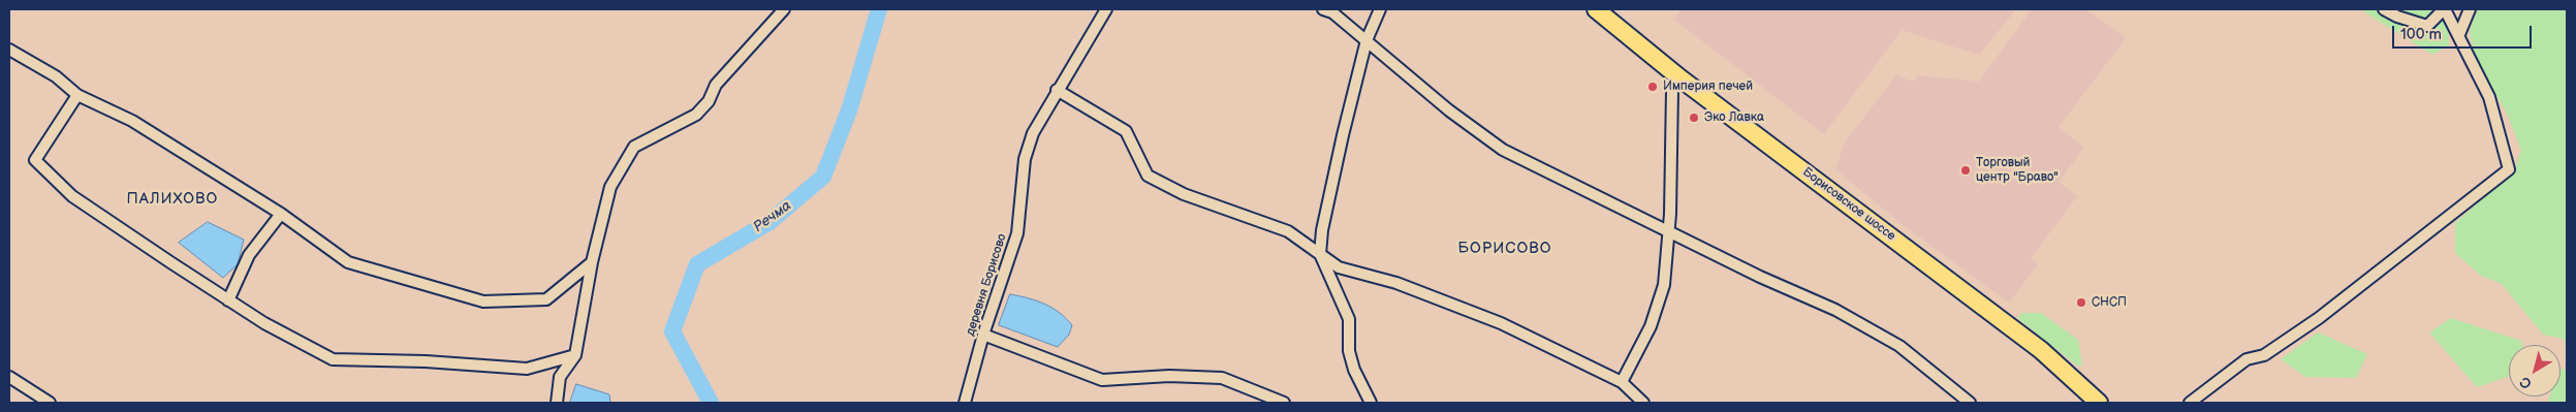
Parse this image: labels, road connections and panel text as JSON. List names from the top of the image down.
{
  "streets": {
    "main road": ["Борисовское шоссе"],
    "street": ["деревня Борисово"]
  },
  "districts": ["ПАЛИХОВО", "БОРИСОВО"],
  "water": ["Речма"],
  "places": [
    "Империя печей",
    "Эко Лавка",
    "Торговый центр \"Браво\"",
    "СНСП"
  ],
  "scale_bar": "100 m",
  "north": "bottom left"
}
